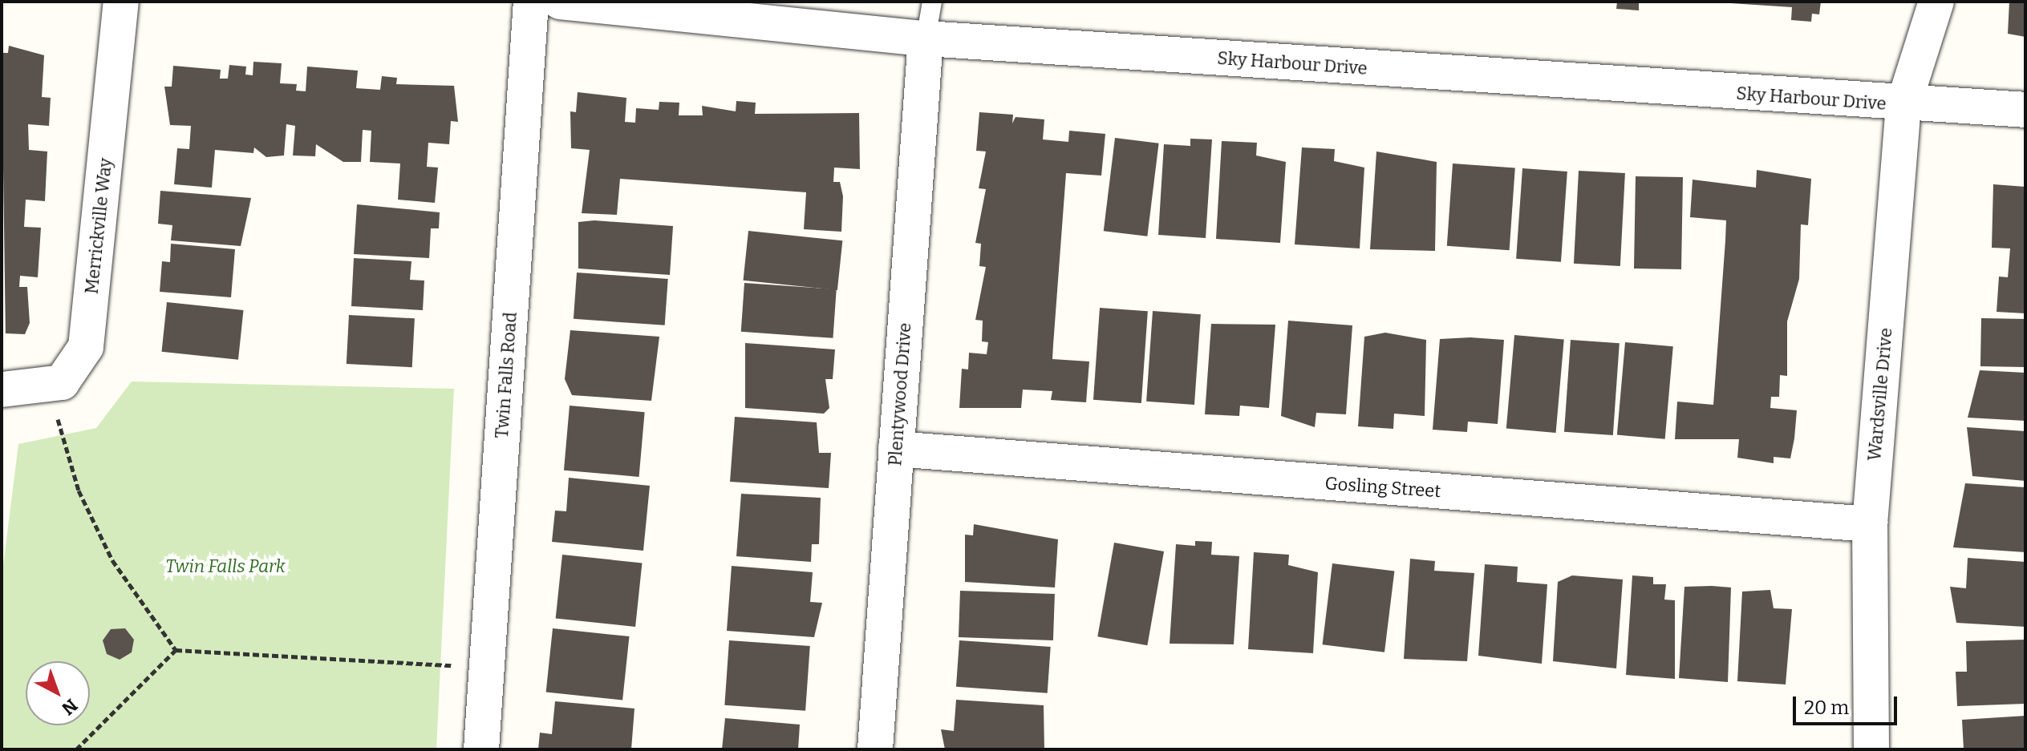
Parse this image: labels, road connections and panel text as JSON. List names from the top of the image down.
{
  "streets": {
    "street": [
      "Sky Harbour Drive",
      "Merrickville Way",
      "Twin Falls Road",
      "Plentywood Drive",
      "Wardsville Drive",
      "Gosling Street"
    ]
  },
  "crossings": [
    ["Sky Harbour Drive", "Plentywood Drive"],
    ["Sky Harbour Drive", "Wardsville Drive"],
    ["Plentywood Drive", "Gosling Street"],
    ["Wardsville Drive", "Gosling Street"]
  ],
  "parks": ["Twin Falls Park"],
  "scale_bar": "20 m",
  "north": "bottom right"
}
